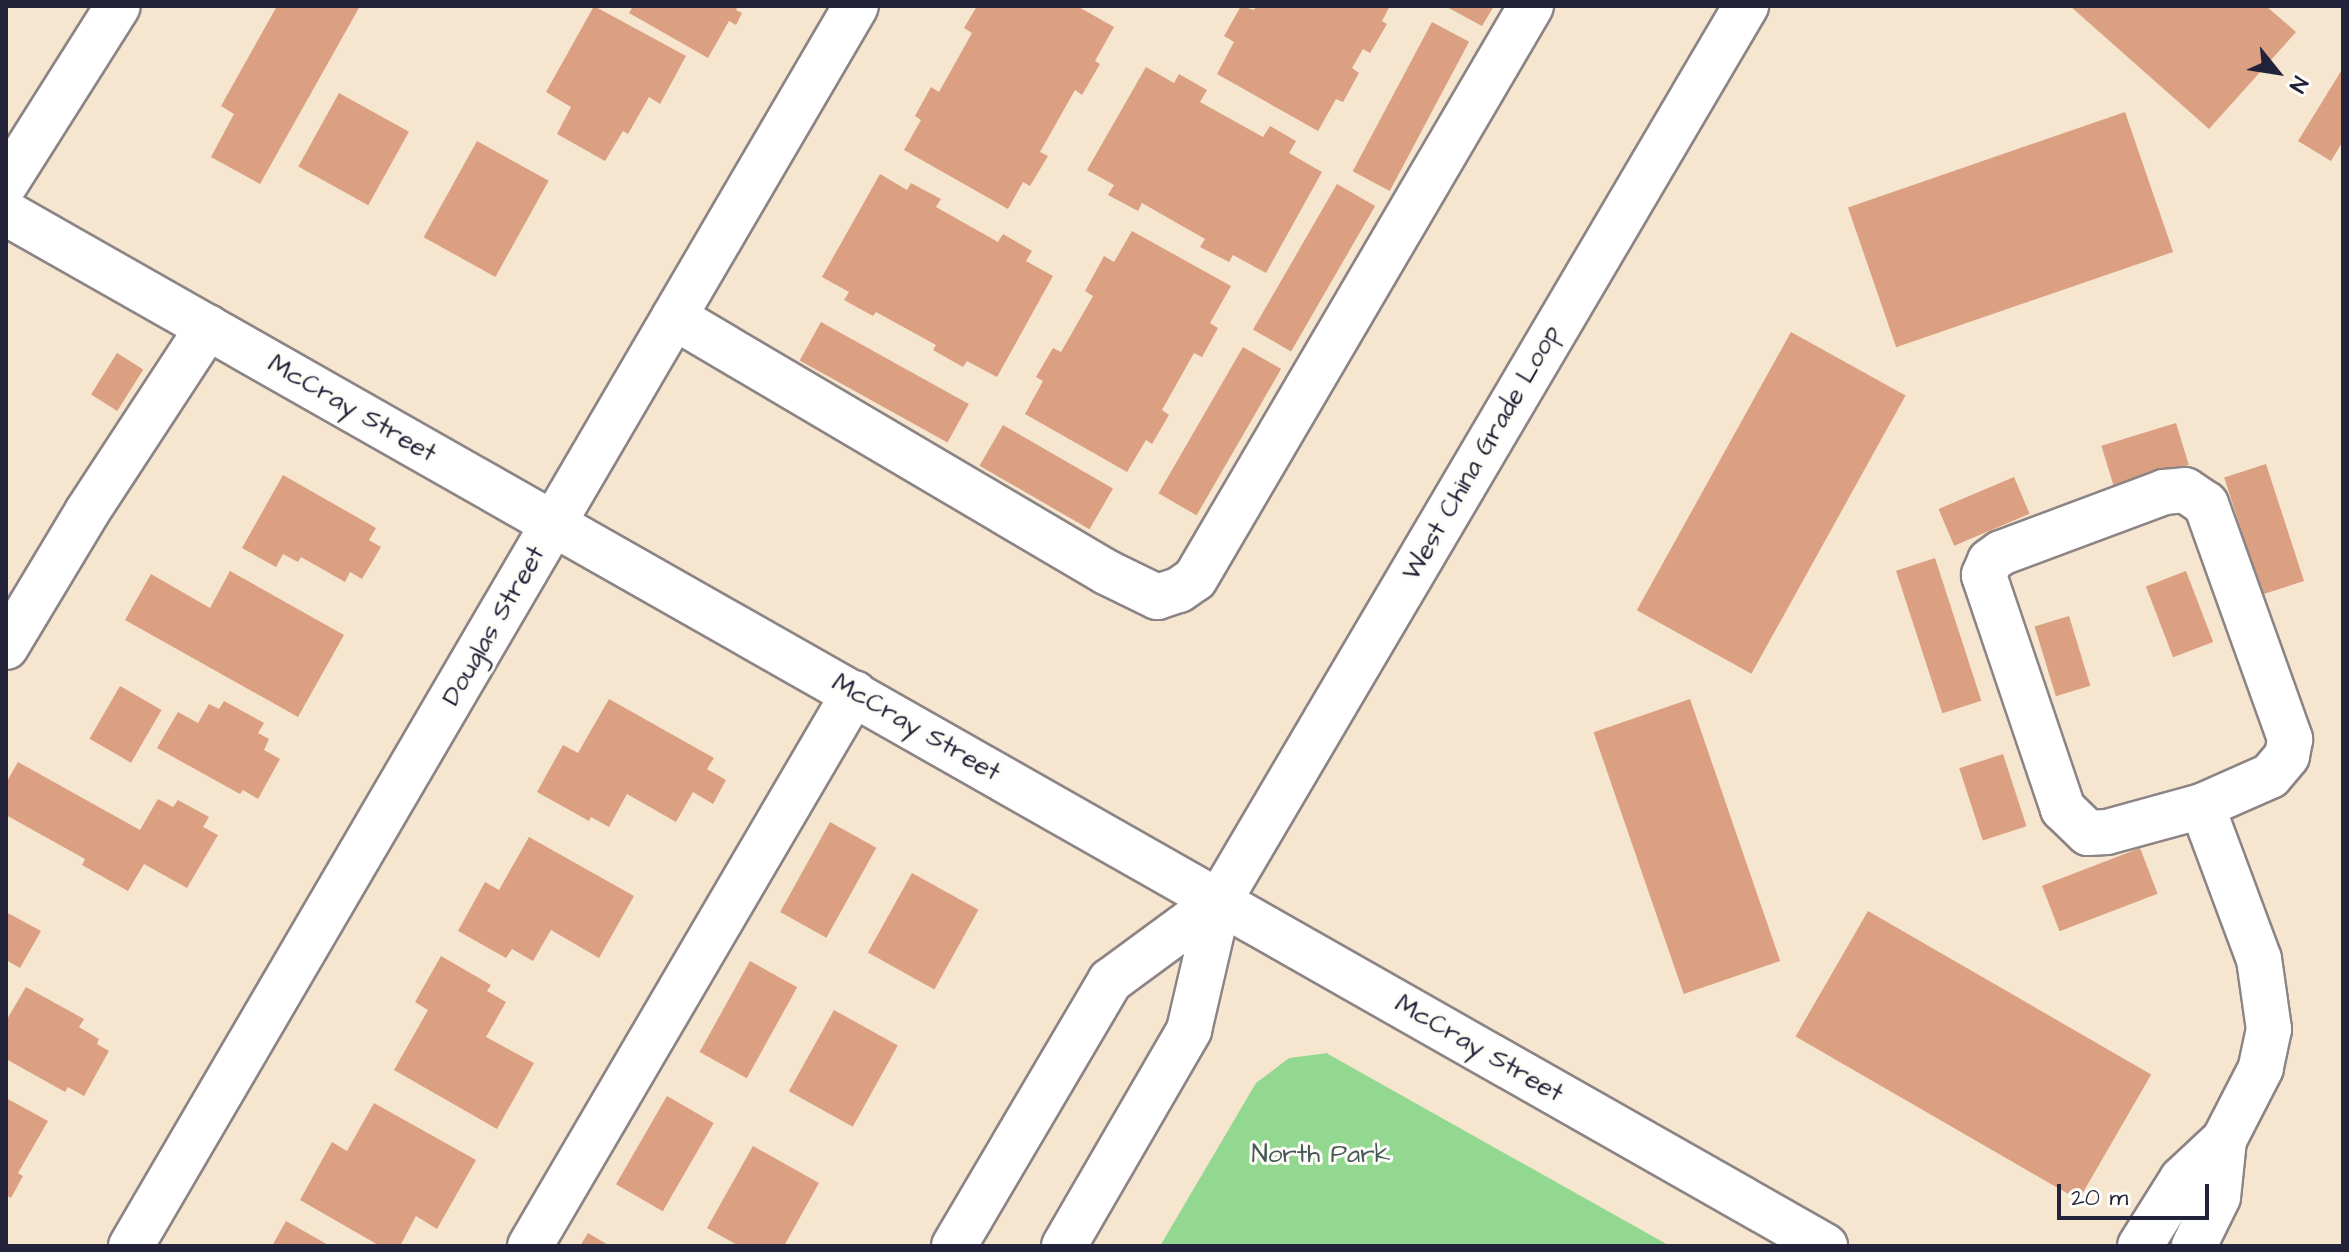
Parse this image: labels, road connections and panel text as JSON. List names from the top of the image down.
{
  "streets": {
    "street": ["McCray Street", "West China Grade Loop", "Douglas Street"]
  },
  "crossings": [
    ["McCray Street", "West China Grade Loop"],
    ["McCray Street", "Douglas Street"]
  ],
  "parks": ["North Park"],
  "scale_bar": "20 m",
  "north": "bottom right"
}
